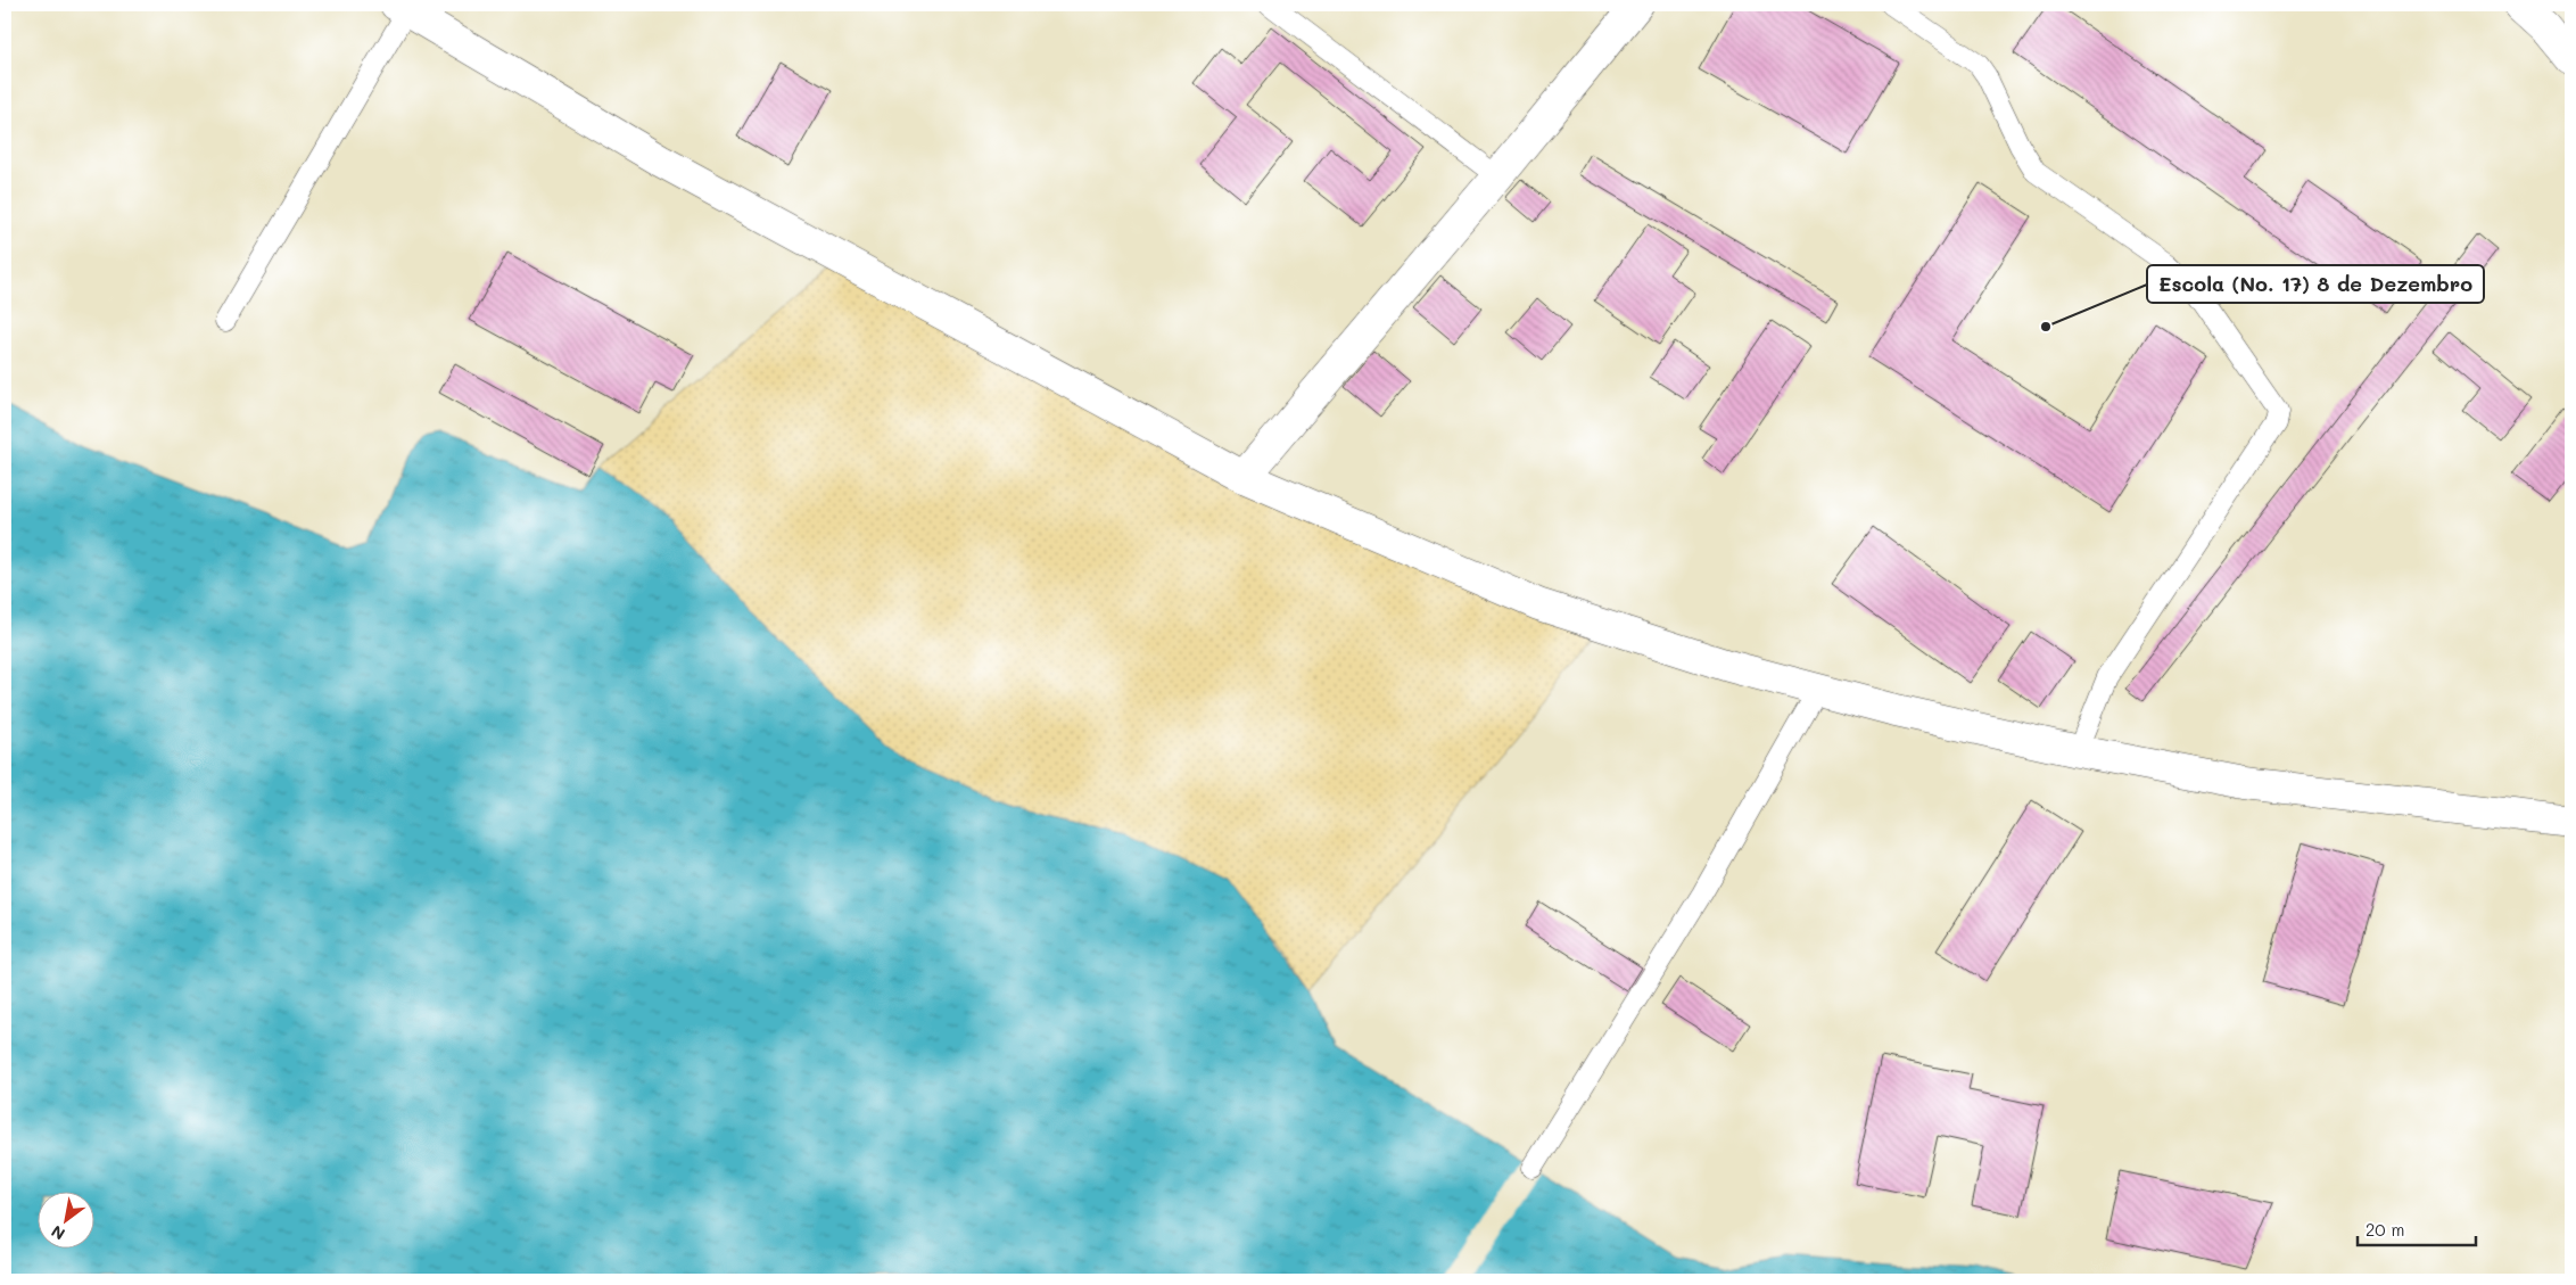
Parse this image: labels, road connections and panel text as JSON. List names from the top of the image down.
{
  "places": ["Escola (No. 17) 8 de Dezembro"],
  "scale_bar": "20 m",
  "north": "bottom left"
}
